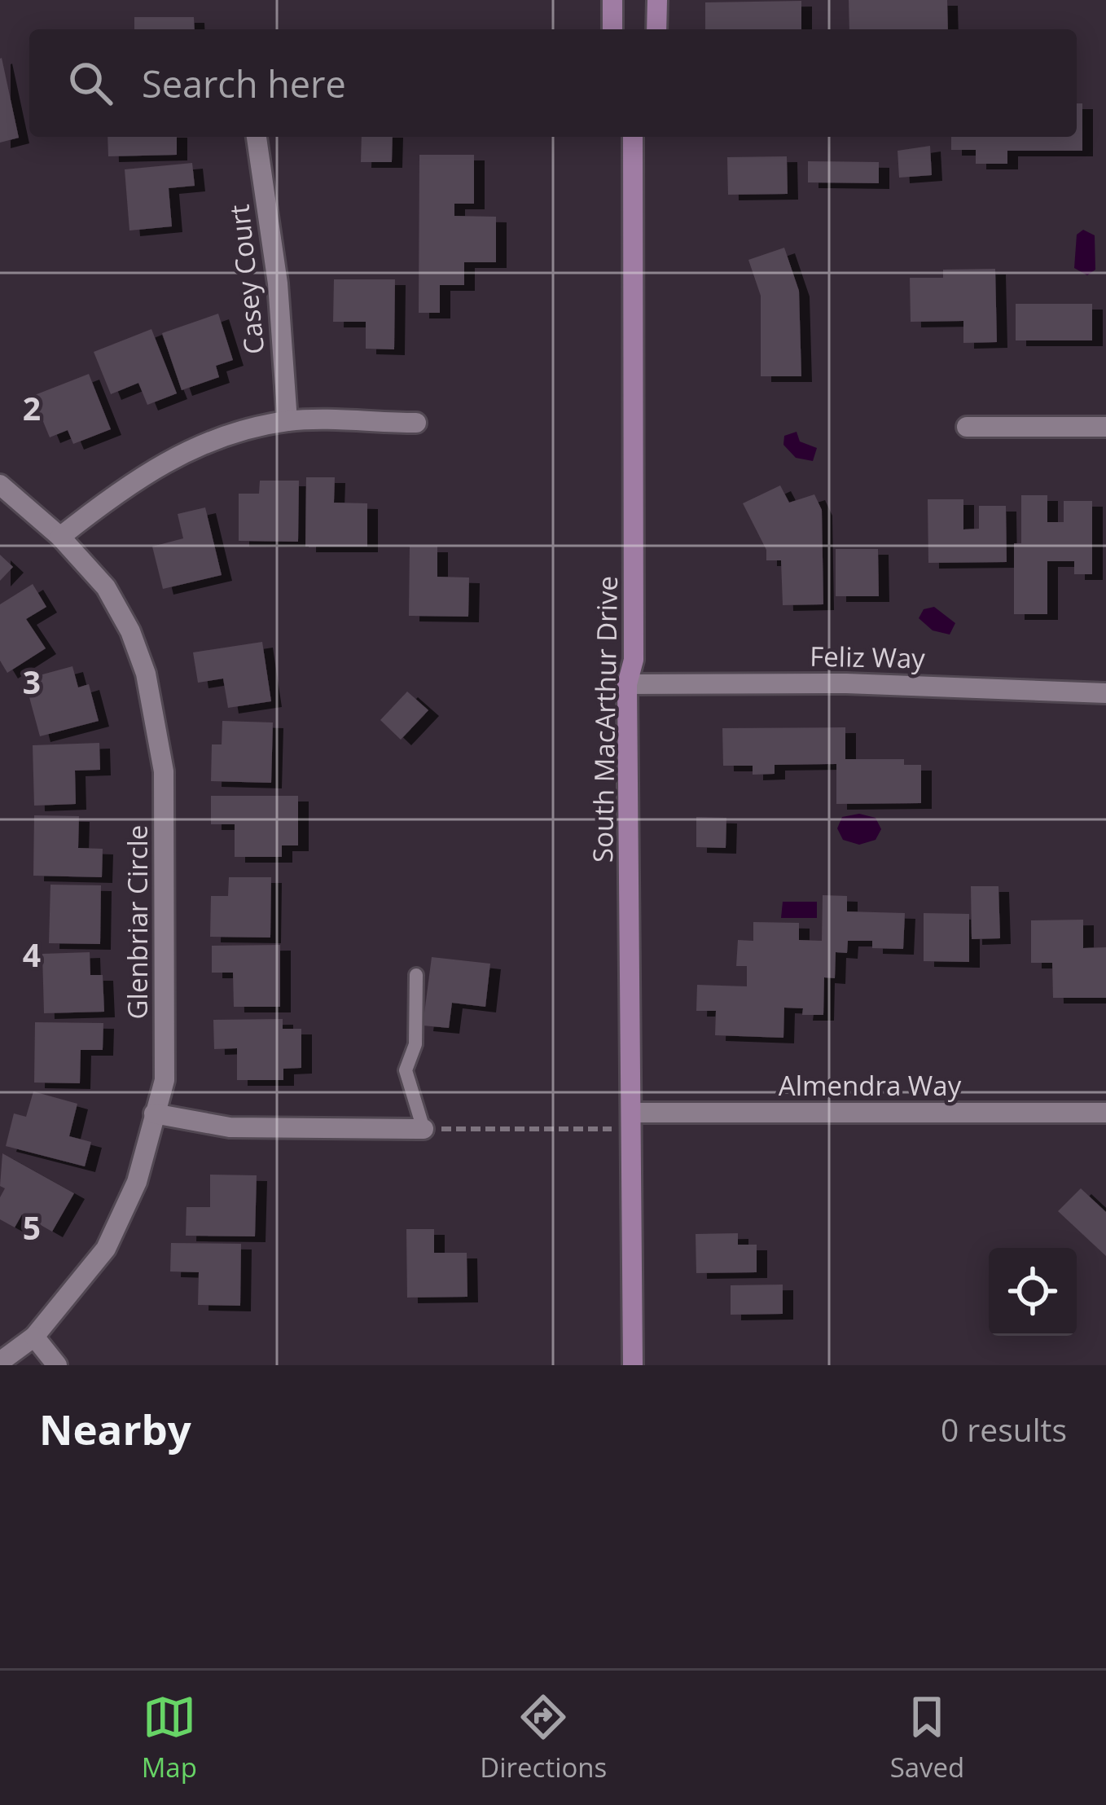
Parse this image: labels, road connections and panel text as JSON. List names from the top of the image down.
{
  "streets": {
    "street": [
      "Casey Court",
      "Feliz Way",
      "South MacArthur Drive",
      "Glenbriar Circle",
      "Almendra Way"
    ]
  },
  "crossings": [
    ["Feliz Way", "South MacArthur Drive"],
    ["South MacArthur Drive", "Almendra Way"]
  ],
  "page": {
    "search": "Search here",
    "heading": ["Nearby", "0 results"],
    "nav": ["Map", "Directions", "Saved"]
  },
  "grid": {
    "rows": [
      "2",
      "3",
      "4",
      "5"
    ]
  }
}
